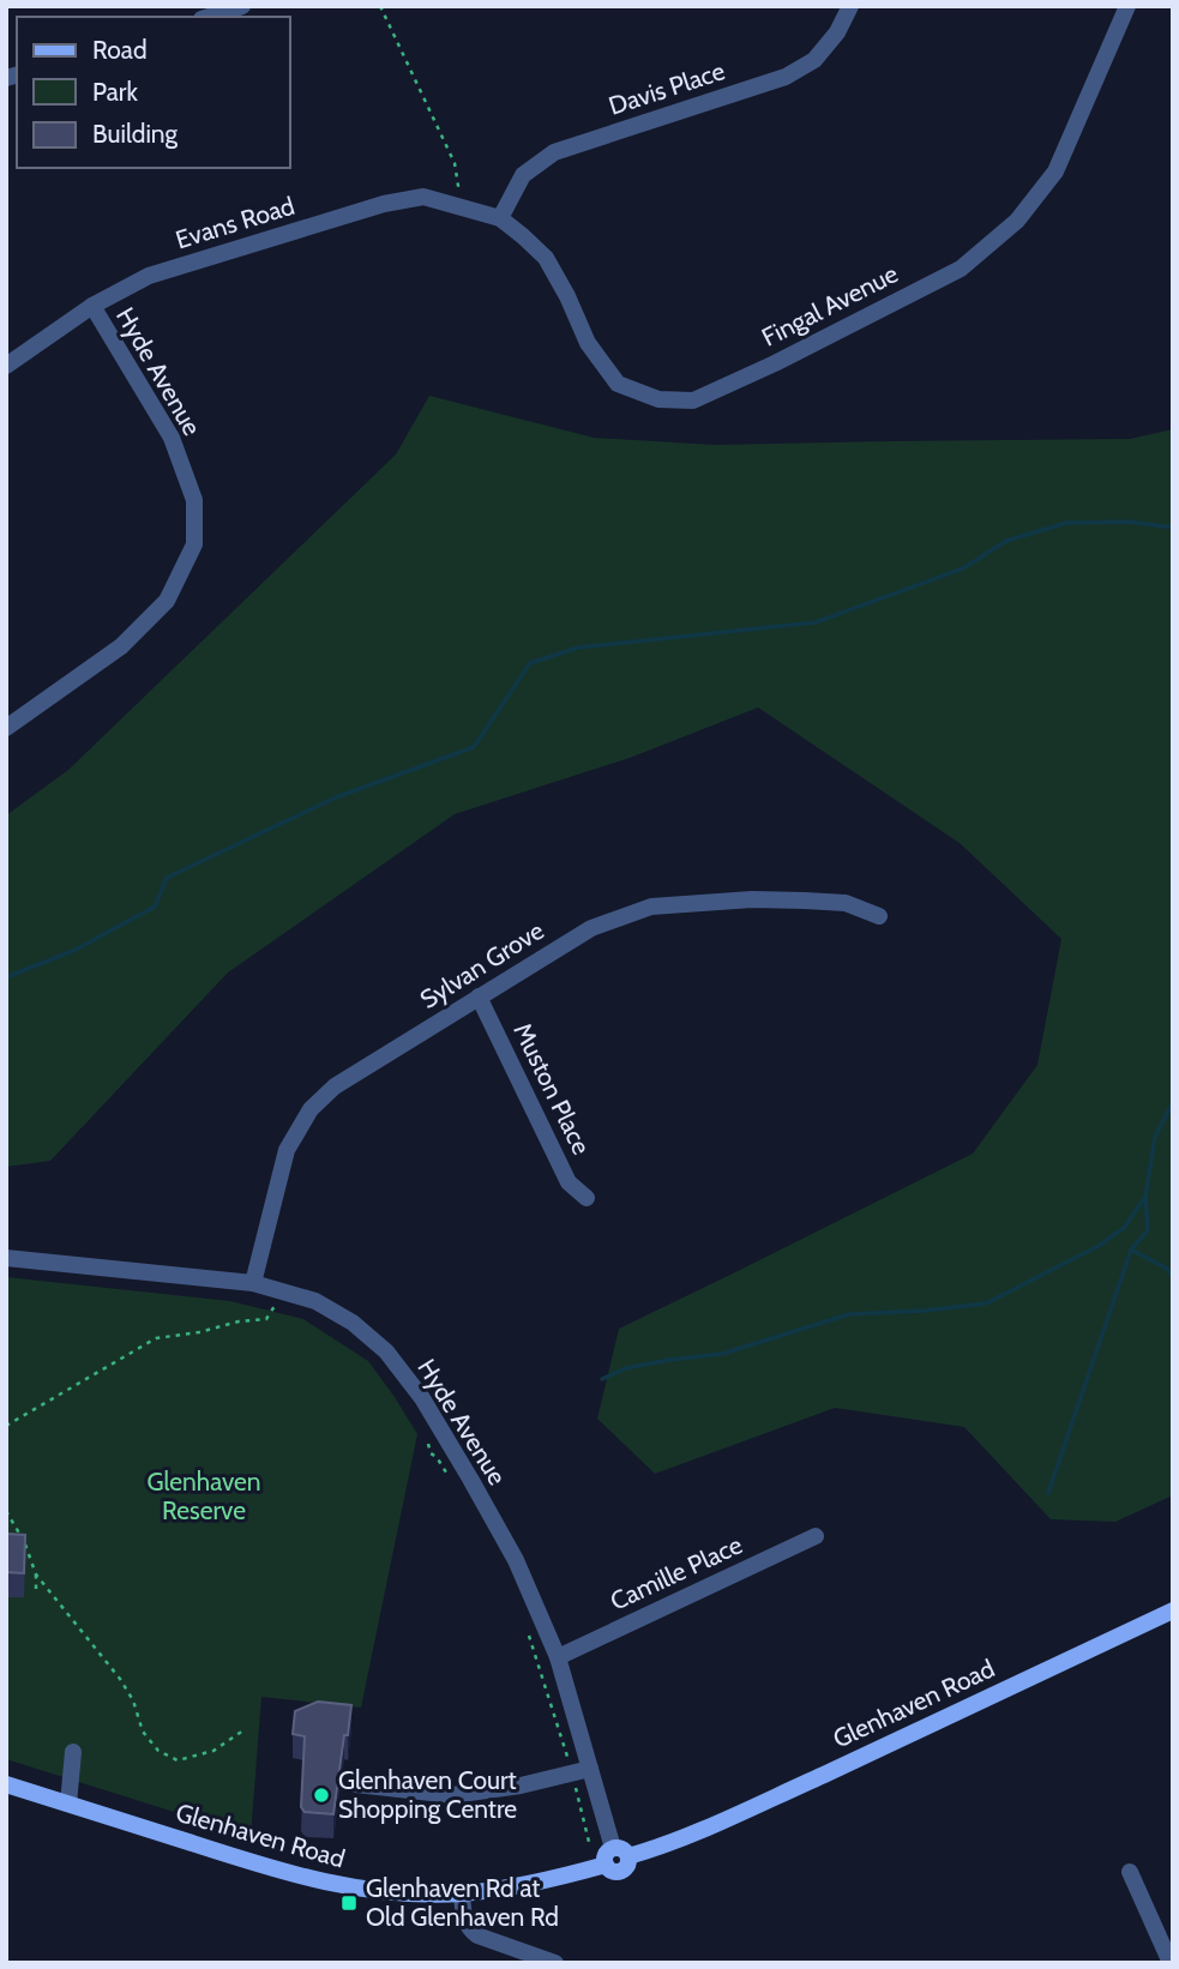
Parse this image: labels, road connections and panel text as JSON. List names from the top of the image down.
{
  "streets": {
    "main road": ["Glenhaven Road"],
    "street": [
      "Davis Place",
      "Evans Road",
      "Fingal Avenue",
      "Hyde Avenue",
      "Sylvan Grove",
      "Muston Place",
      "Camille Place"
    ]
  },
  "crossings": [
    ["Davis Place", "Evans Road"],
    ["Davis Place", "Fingal Avenue"],
    ["Evans Road", "Fingal Avenue"],
    ["Evans Road", "Hyde Avenue"],
    ["Hyde Avenue", "Sylvan Grove"],
    ["Hyde Avenue", "Camille Place"],
    ["Hyde Avenue", "Glenhaven Road"],
    ["Sylvan Grove", "Muston Place"]
  ],
  "parks": ["Glenhaven Reserve"],
  "places": {
    "other": ["Glenhaven Court Shopping Centre"],
    "transit": ["Glenhaven Rd at Old Glenhaven Rd"]
  },
  "legend": ["Road", "Park", "Building"]
}
